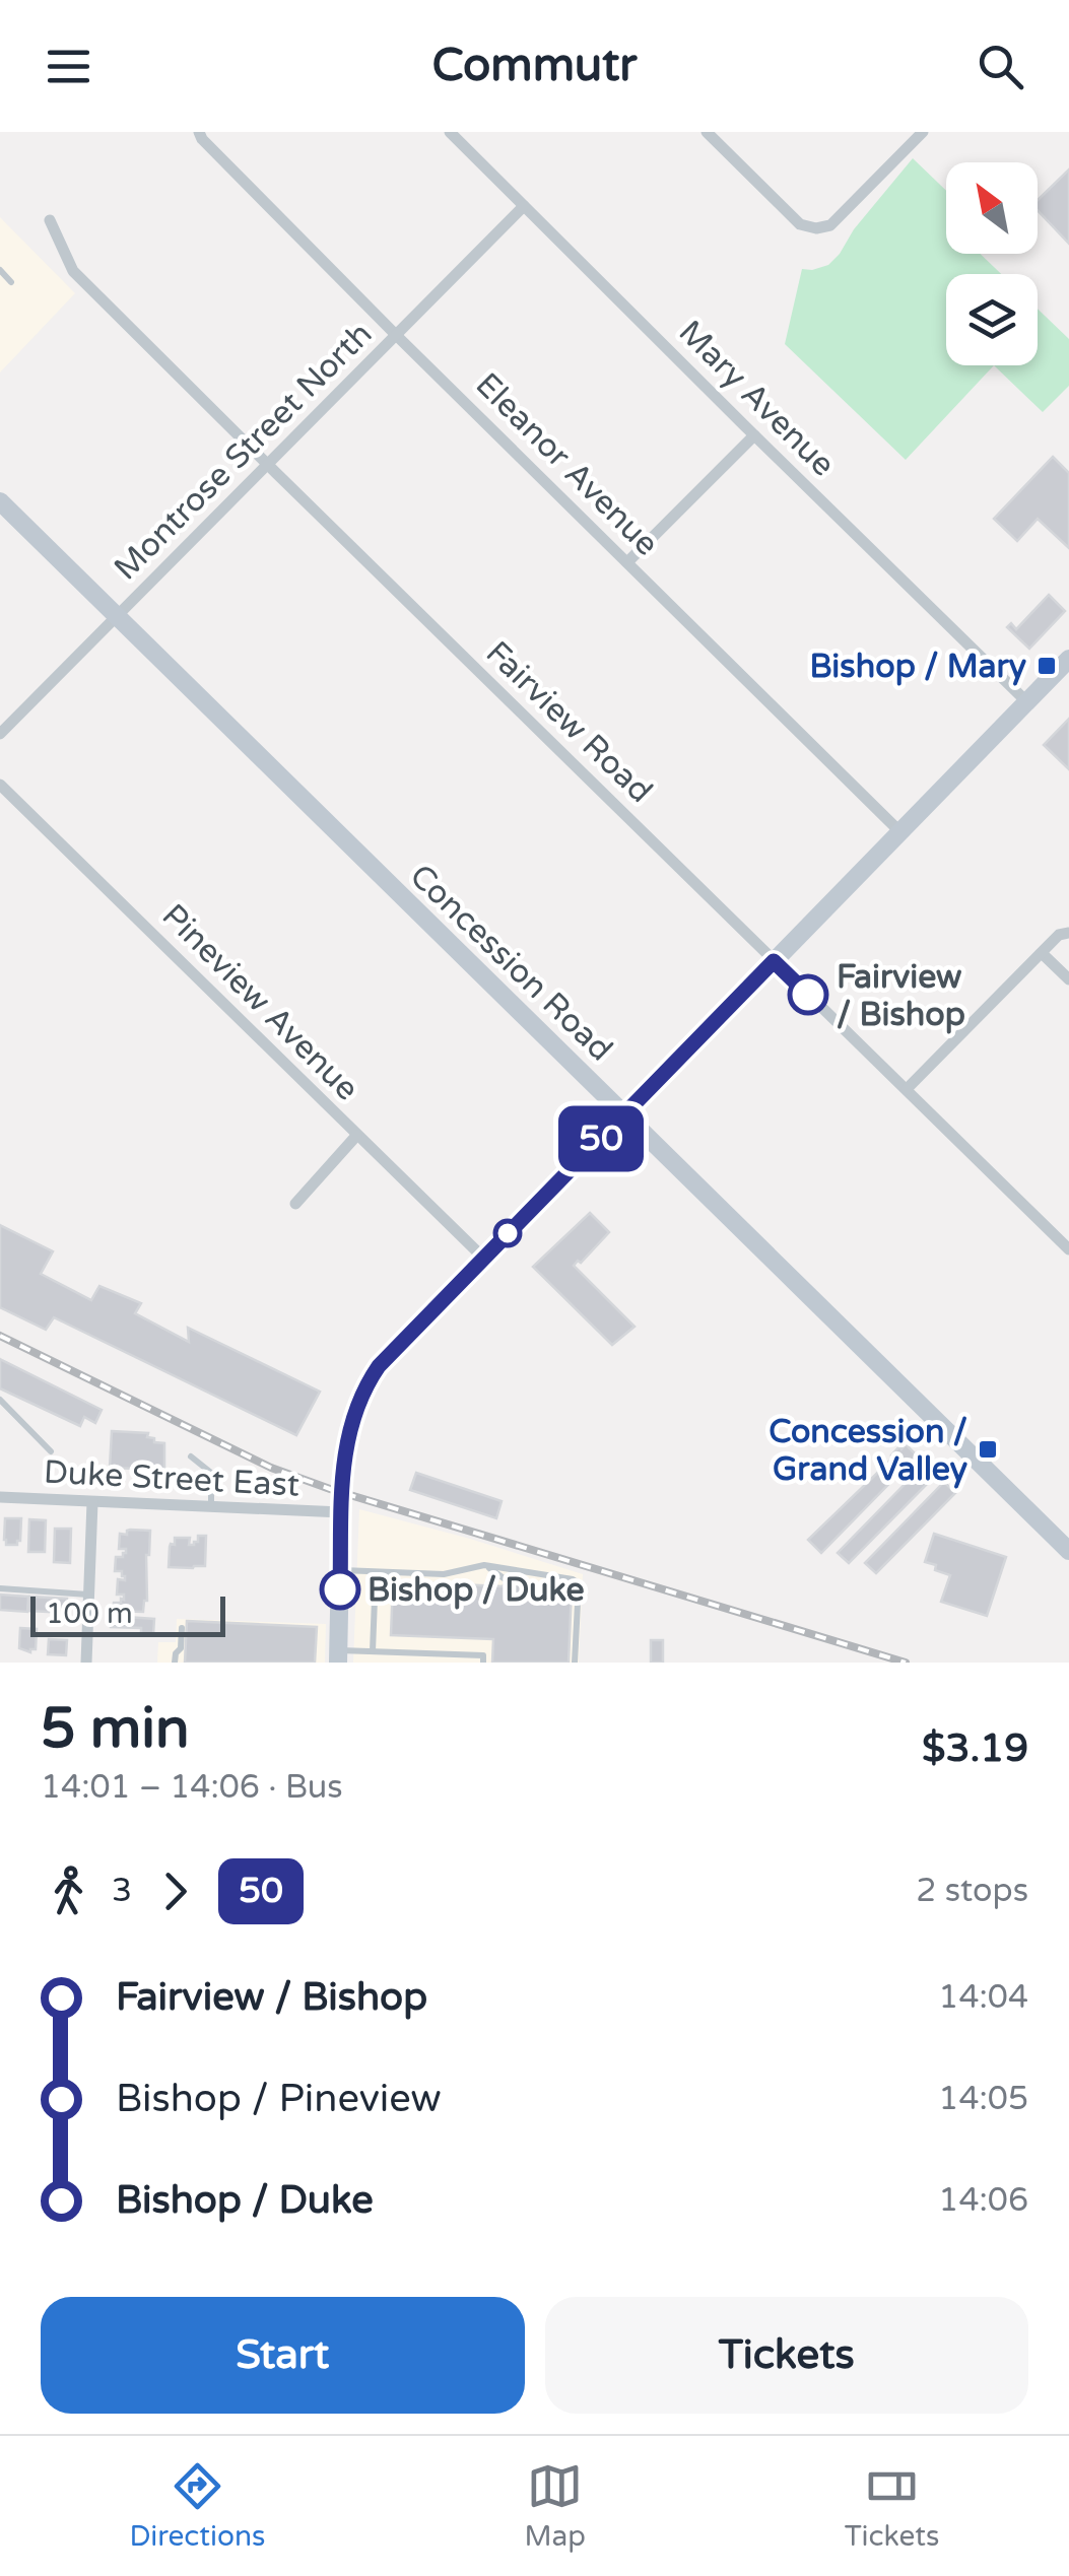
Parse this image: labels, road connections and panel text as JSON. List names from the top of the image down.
{
  "streets": {
    "main road": ["Concession Road"],
    "street": [
      "Mary Avenue",
      "Montrose Street North",
      "Eleanor Avenue",
      "Fairview Road",
      "Pineview Avenue",
      "Duke Street East"
    ]
  },
  "crossings": [
    ["Mary Avenue", "Montrose Street North"],
    ["Montrose Street North", "Eleanor Avenue"],
    ["Montrose Street North", "Fairview Road"],
    ["Montrose Street North", "Concession Road"]
  ],
  "places": {
    "transit": ["Bishop / Mary", "Concession / Grand Valley"],
    "other": ["Fairview / Bishop", "Bishop / Duke"]
  },
  "lines": ["bus line 50"],
  "scale_bar": "100 m",
  "north": "top left",
  "page": {
    "header": "Commutr",
    "on_map": "50",
    "scale": "100 m",
    "heading": ["5 min", "14:01 – 14:06 · Bus", "$3.19"],
    "legs": ["3", "50", "2 stops"],
    "list": [
      {
        "name": "Fairview / Bishop",
        "value": "14:04"
      },
      {
        "name": "Bishop / Pineview",
        "value": "14:05"
      },
      {
        "name": "Bishop / Duke",
        "value": "14:06"
      }
    ],
    "buttons": ["Start", "Tickets"],
    "tabs": ["Directions", "Map", "Tickets"]
  }
}
